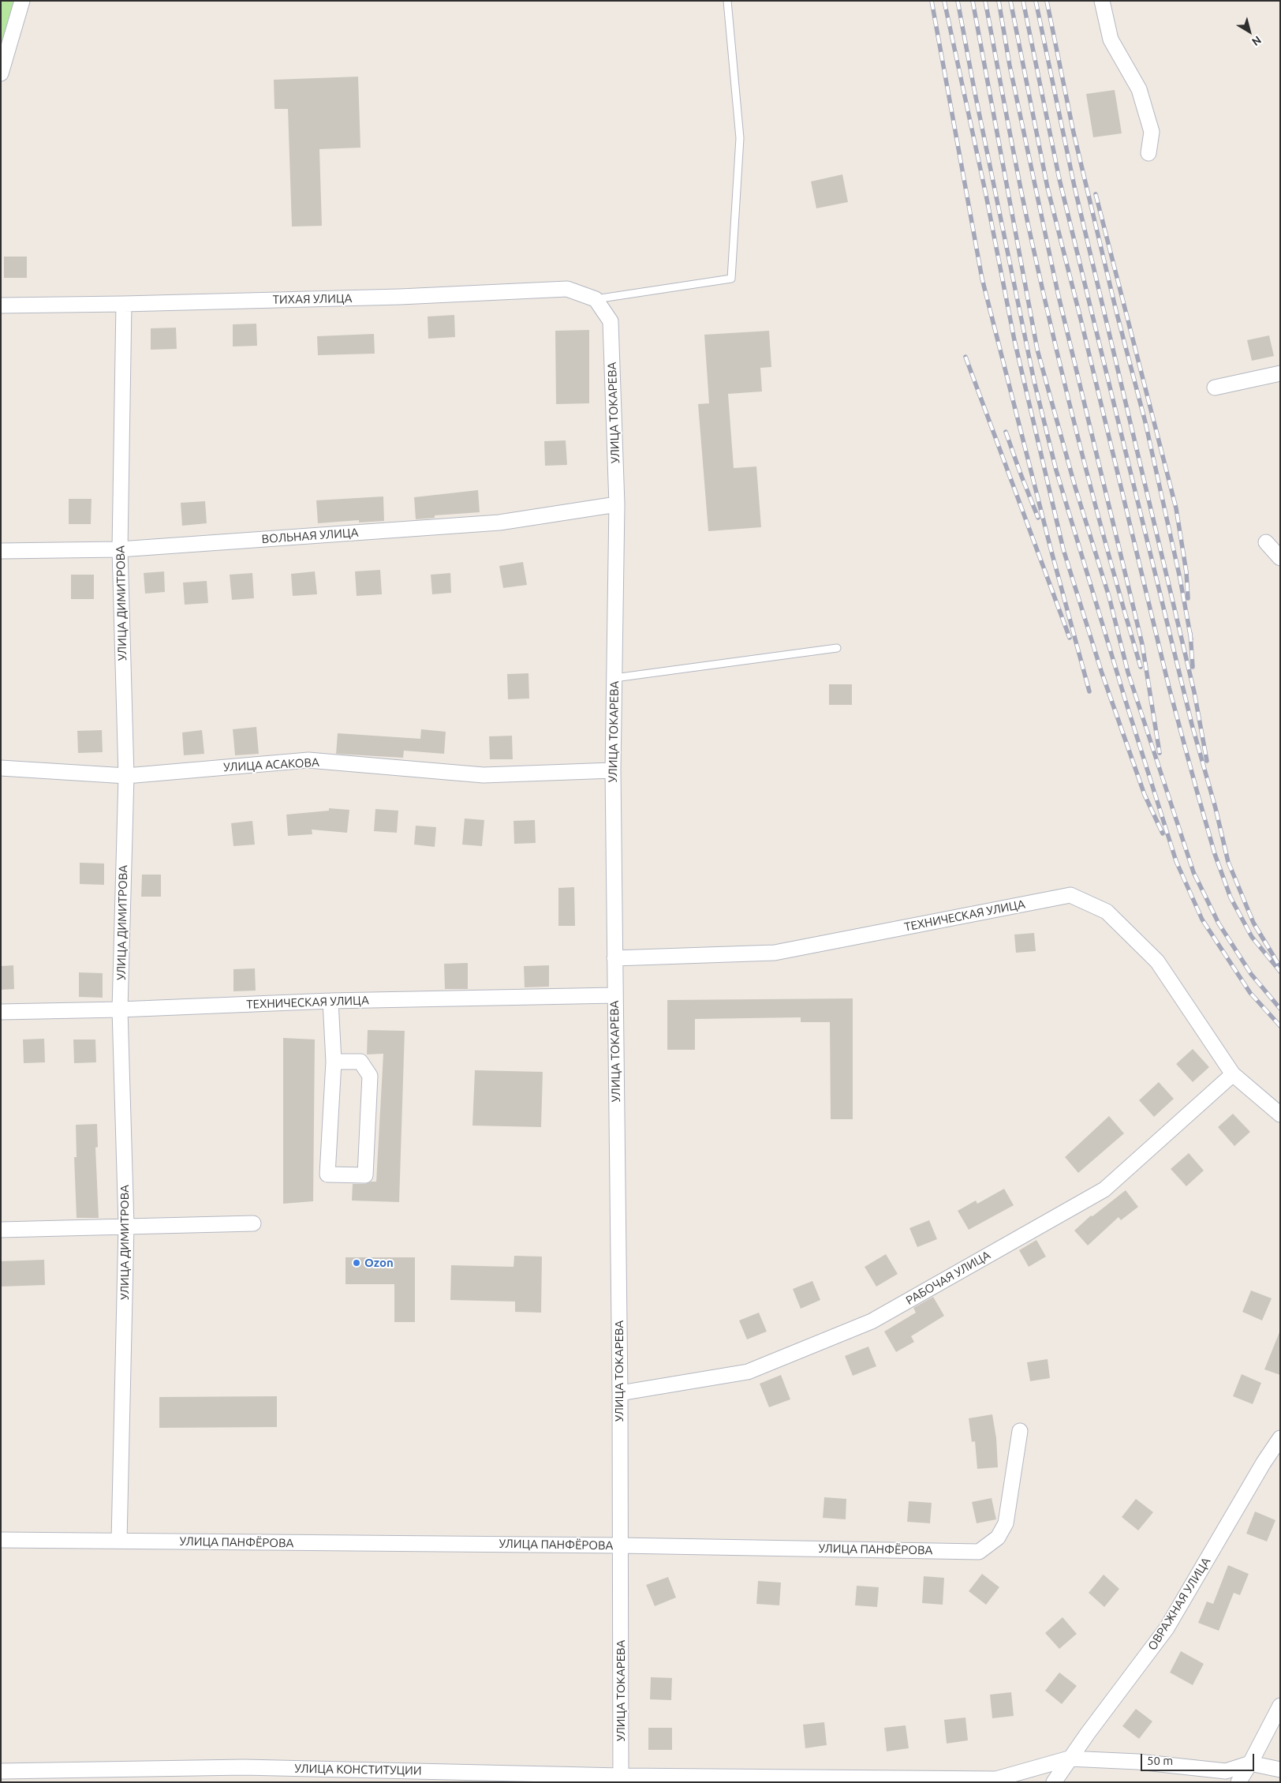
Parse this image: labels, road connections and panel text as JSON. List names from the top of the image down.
{
  "streets": {
    "street": [
      "ТИХАЯ УЛИЦА",
      "УЛИЦА ТОКАРЕВА",
      "ВОЛЬНАЯ УЛИЦА",
      "УЛИЦА ДИМИТРОВА",
      "УЛИЦА АСАКОВА",
      "ТЕХНИЧЕСКАЯ УЛИЦА",
      "РАБОЧАЯ УЛИЦА",
      "УЛИЦА ПАНФЁРОВА",
      "ОВРАЖНАЯ УЛИЦА",
      "УЛИЦА КОНСТИТУЦИИ"
    ]
  },
  "crossings": [
    ["ТИХАЯ УЛИЦА", "УЛИЦА ТОКАРЕВА"],
    ["ТИХАЯ УЛИЦА", "УЛИЦА ДИМИТРОВА"],
    ["УЛИЦА ТОКАРЕВА", "ВОЛЬНАЯ УЛИЦА"],
    ["УЛИЦА ТОКАРЕВА", "УЛИЦА АСАКОВА"],
    ["УЛИЦА ТОКАРЕВА", "ТЕХНИЧЕСКАЯ УЛИЦА"],
    ["УЛИЦА ТОКАРЕВА", "РАБОЧАЯ УЛИЦА"],
    ["УЛИЦА ТОКАРЕВА", "УЛИЦА ПАНФЁРОВА"],
    ["УЛИЦА ТОКАРЕВА", "УЛИЦА КОНСТИТУЦИИ"],
    ["ВОЛЬНАЯ УЛИЦА", "УЛИЦА ДИМИТРОВА"],
    ["УЛИЦА ДИМИТРОВА", "УЛИЦА АСАКОВА"],
    ["УЛИЦА ДИМИТРОВА", "ТЕХНИЧЕСКАЯ УЛИЦА"],
    ["УЛИЦА ДИМИТРОВА", "УЛИЦА ПАНФЁРОВА"],
    ["ТЕХНИЧЕСКАЯ УЛИЦА", "РАБОЧАЯ УЛИЦА"],
    ["ОВРАЖНАЯ УЛИЦА", "УЛИЦА КОНСТИТУЦИИ"]
  ],
  "places": ["Ozon"],
  "scale_bar": "50 m",
  "north": "bottom right"
}
